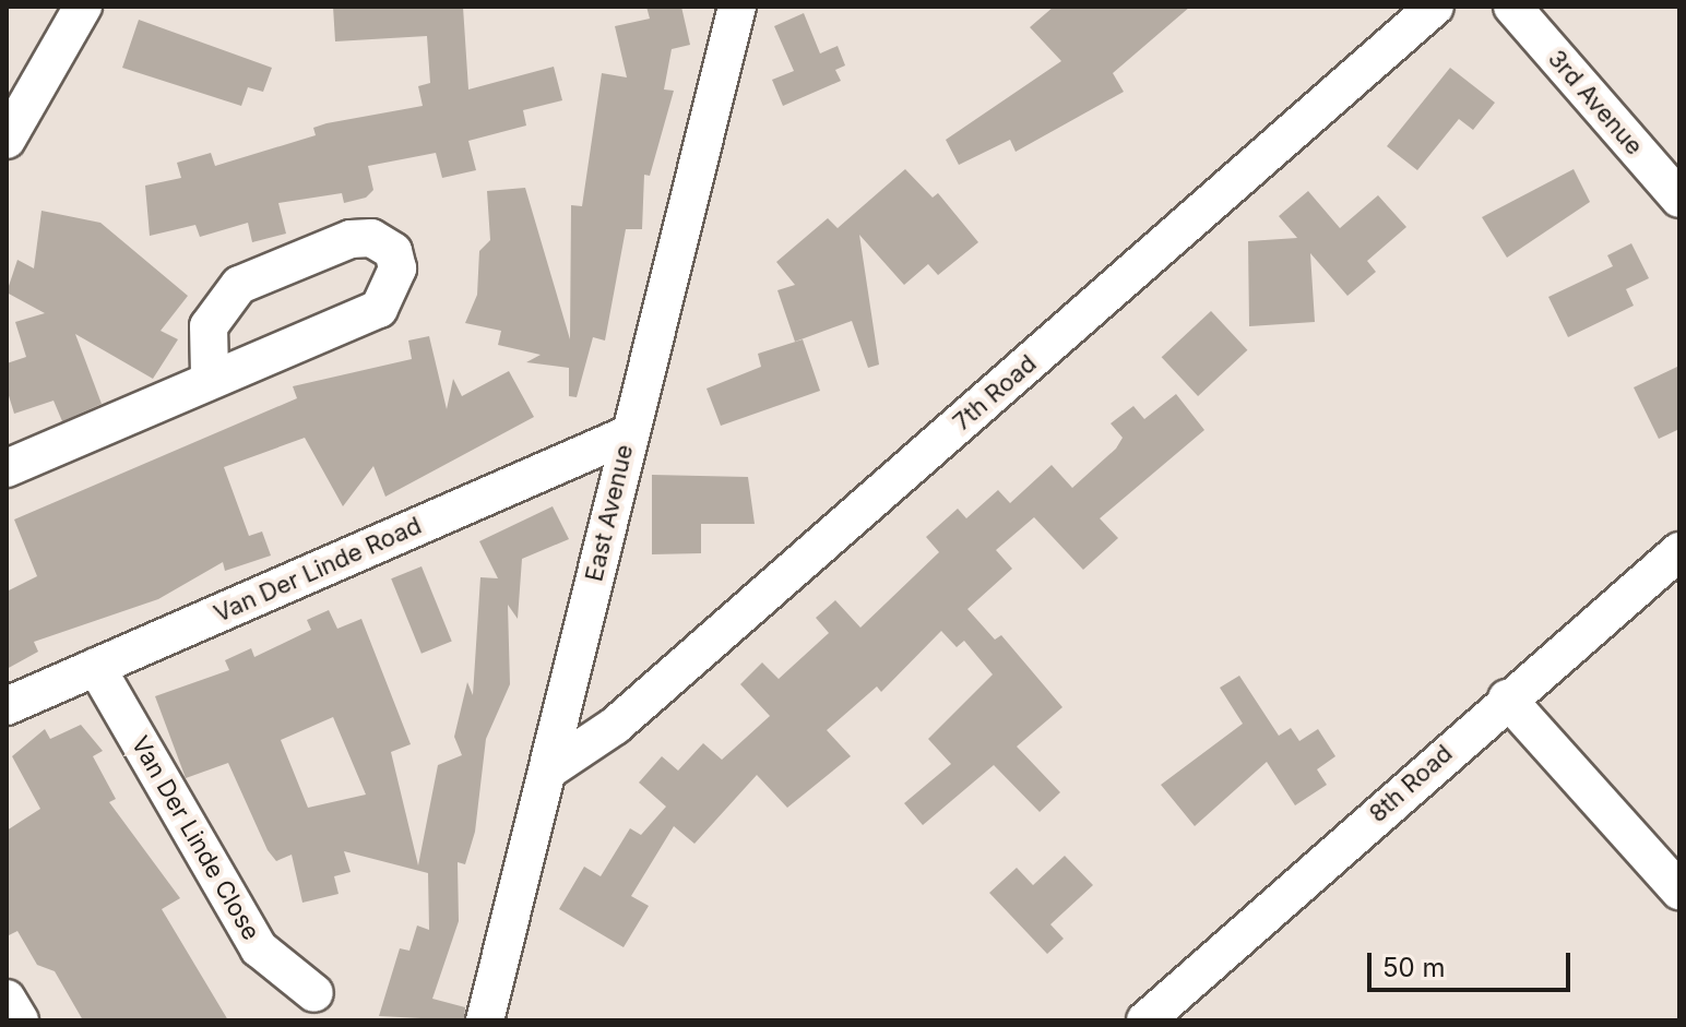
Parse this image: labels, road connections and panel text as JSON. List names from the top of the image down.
{
  "streets": {
    "street": [
      "3rd Avenue",
      "7th Road",
      "East Avenue",
      "Van Der Linde Road",
      "8th Road",
      "Van Der Linde Close"
    ]
  },
  "crossings": [
    ["7th Road", "East Avenue"],
    ["East Avenue", "Van Der Linde Road"],
    ["Van Der Linde Road", "Van Der Linde Close"]
  ],
  "scale_bar": "50 m"
}
